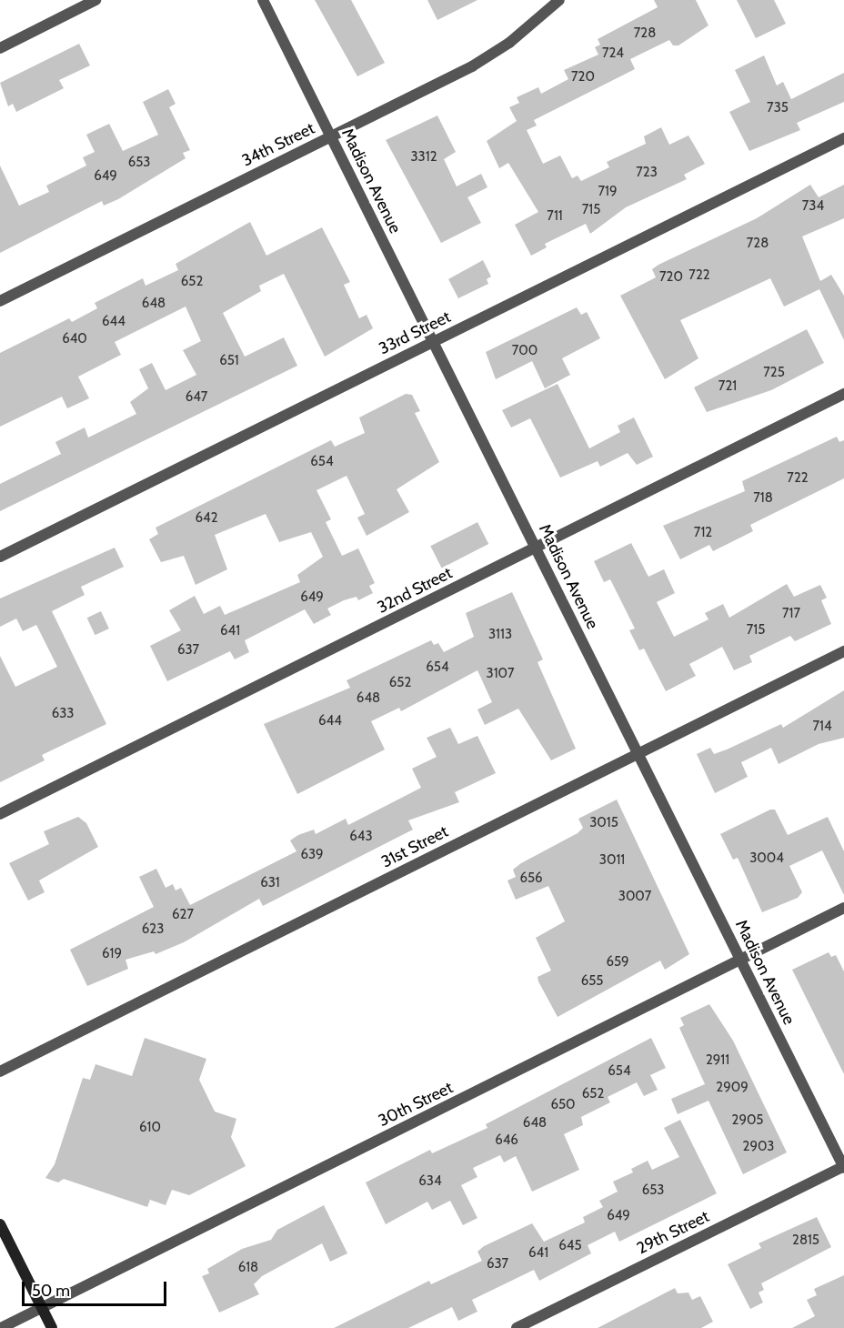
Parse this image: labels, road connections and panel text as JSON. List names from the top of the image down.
{
  "streets": {
    "street": [
      "34th Street",
      "Madison Avenue",
      "33rd Street",
      "32nd Street",
      "31st Street",
      "30th Street",
      "29th Street"
    ]
  },
  "crossings": [
    ["34th Street", "Madison Avenue"],
    ["Madison Avenue", "33rd Street"],
    ["Madison Avenue", "32nd Street"],
    ["Madison Avenue", "31st Street"],
    ["Madison Avenue", "30th Street"],
    ["Madison Avenue", "29th Street"]
  ],
  "house_numbers": [
    "728",
    "724",
    "720",
    "735",
    "3312",
    "653",
    "723",
    "649",
    "719",
    "734",
    "715",
    "711",
    "728",
    "722",
    "720",
    "652",
    "648",
    "644",
    "640",
    "700",
    "651",
    "725",
    "721",
    "647",
    "654",
    "722",
    "718",
    "642",
    "712",
    "649",
    "717",
    "715",
    "641",
    "3113",
    "637",
    "654",
    "3107",
    "652",
    "648",
    "633",
    "644",
    "714",
    "3015",
    "643",
    "639",
    "3004",
    "3011",
    "656",
    "631",
    "3007",
    "627",
    "623",
    "619",
    "659",
    "655",
    "2911",
    "654",
    "2909",
    "652",
    "650",
    "2905",
    "648",
    "610",
    "646",
    "2903",
    "634",
    "653",
    "649",
    "2815",
    "645",
    "641",
    "637",
    "618"
  ],
  "scale_bar": "50 m"
}
